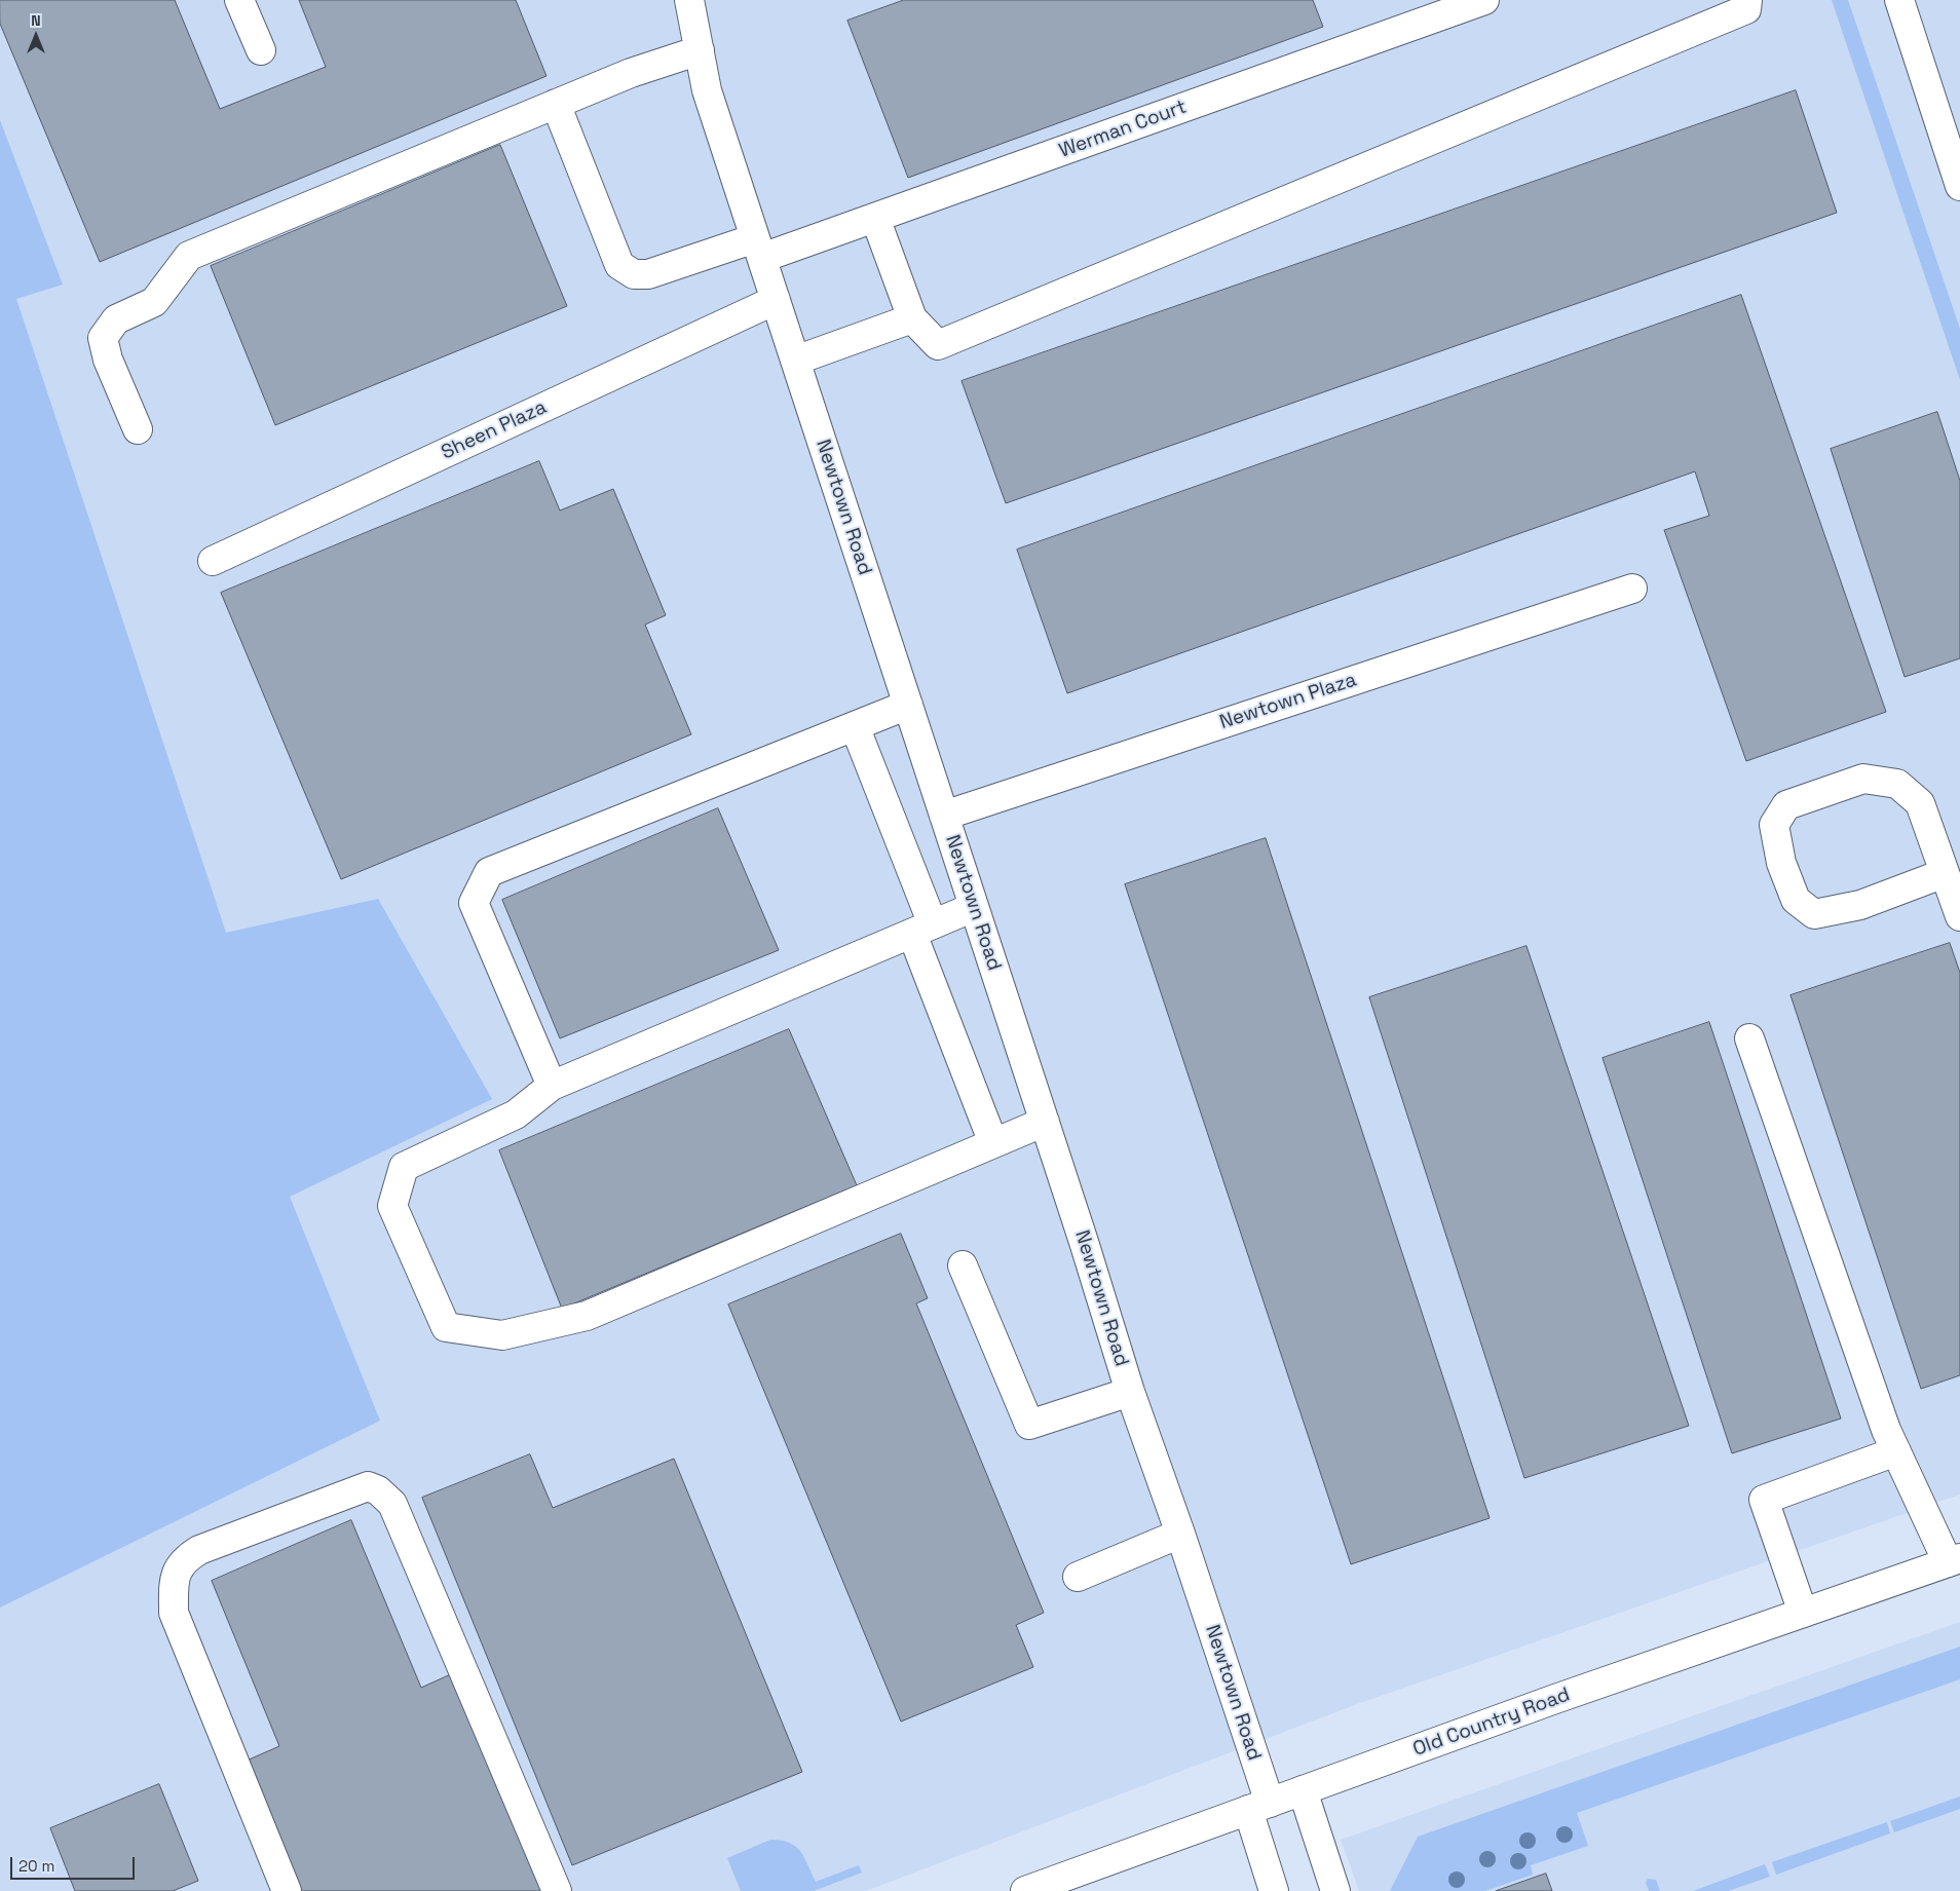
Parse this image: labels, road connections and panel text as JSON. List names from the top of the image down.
{
  "streets": {
    "street": [
      "Werman Court",
      "Sheen Plaza",
      "Newtown Road",
      "Newtown Plaza",
      "Old Country Road"
    ]
  },
  "crossings": [
    ["Werman Court", "Newtown Road"],
    ["Sheen Plaza", "Newtown Road"],
    ["Newtown Road", "Newtown Plaza"],
    ["Newtown Road", "Old Country Road"]
  ],
  "scale_bar": "20 m",
  "north": "top"
}
